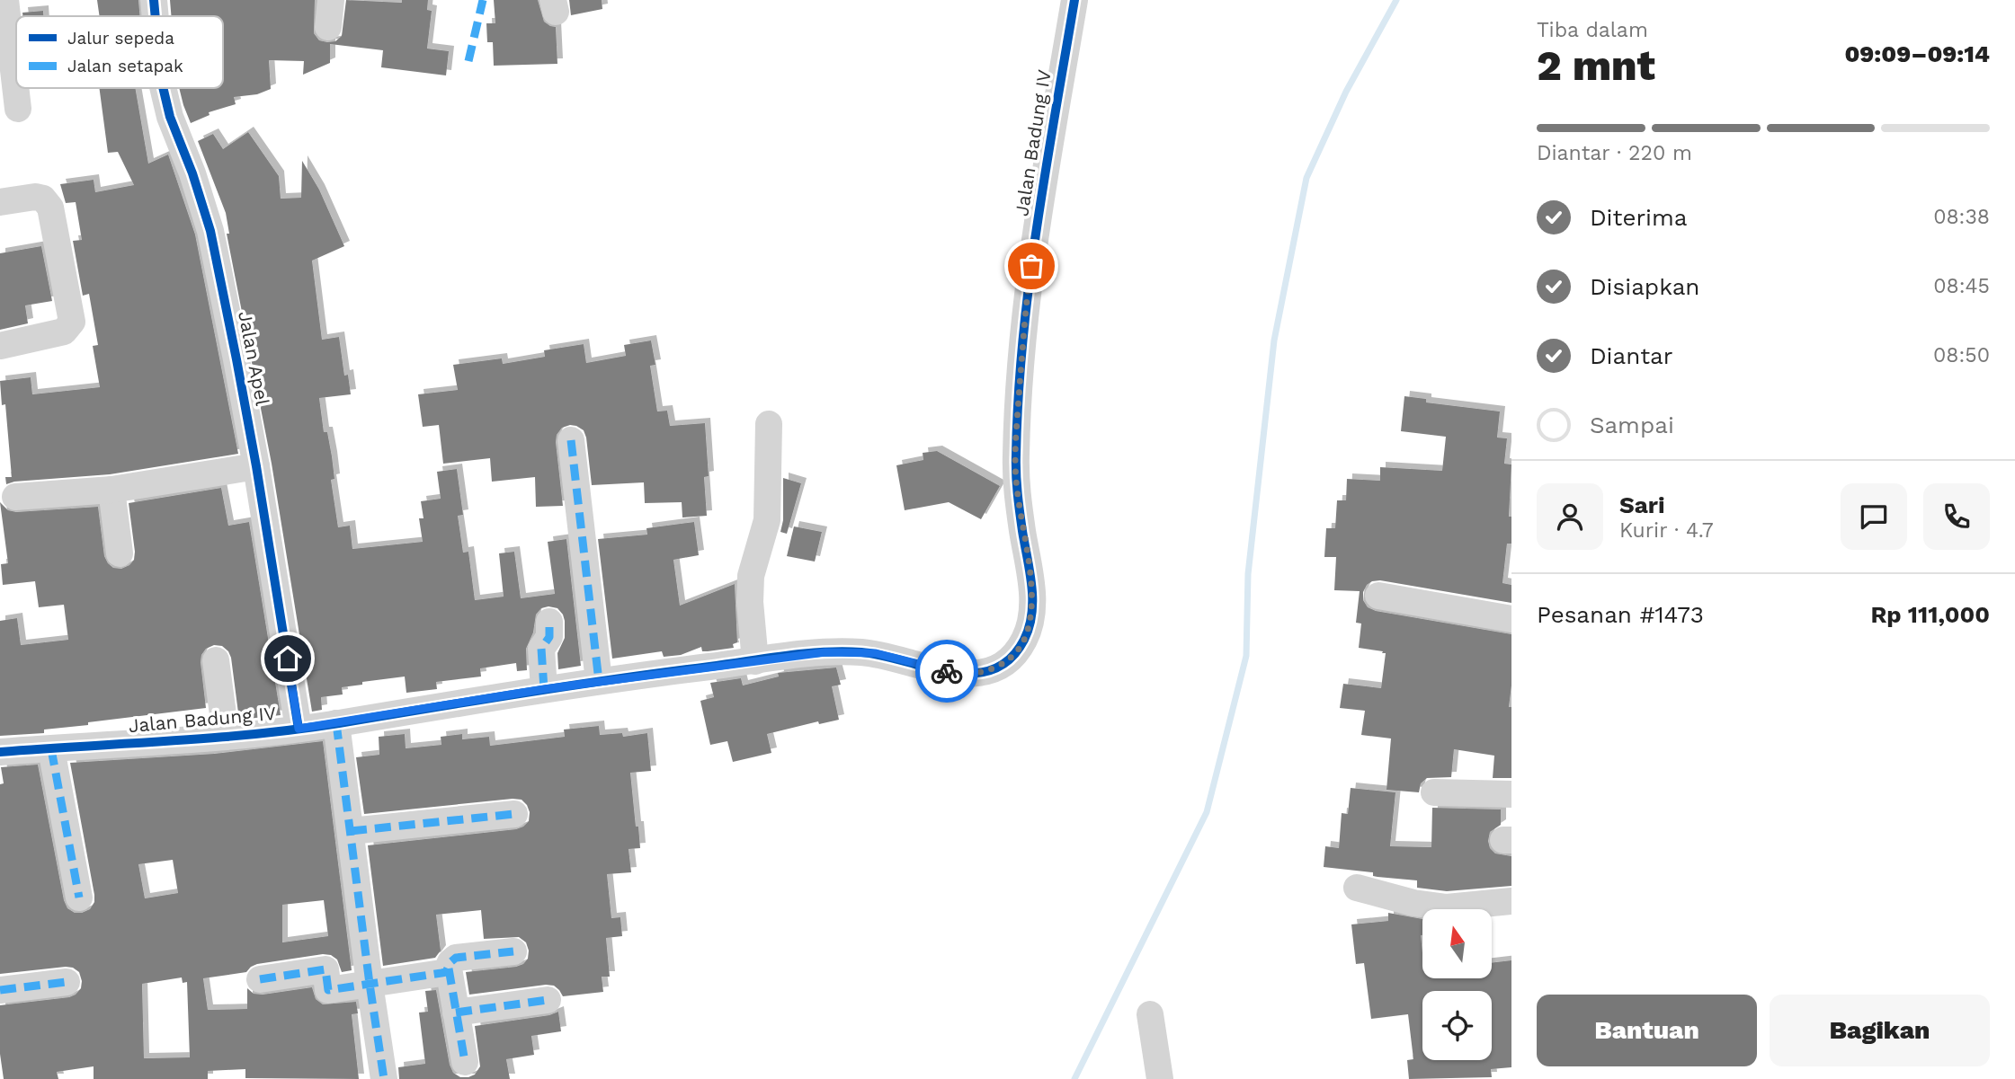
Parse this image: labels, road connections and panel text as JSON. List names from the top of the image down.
{
  "streets": {
    "street": ["Jalan Badung IV", "Jalan Apel"]
  },
  "crossings": [
    ["Jalan Badung IV", "Jalan Apel"]
  ],
  "legend": ["Jalur sepeda", "Jalan setapak"],
  "north": "top",
  "page": {
    "heading": ["2 mnt", "Tiba dalam", "09:09–09:14"],
    "panel": [
      "Sari",
      "Kurir · 4.7",
      "Pesanan #1473",
      "Rp 111,000"
    ],
    "bar": "Diantar · 220 m",
    "list": [
      ["Diterima", "08:38"],
      ["Disiapkan", "08:45"],
      ["Diantar", "08:50"],
      "Sampai"
    ],
    "buttons": ["Bantuan", "Bagikan"]
  }
}
